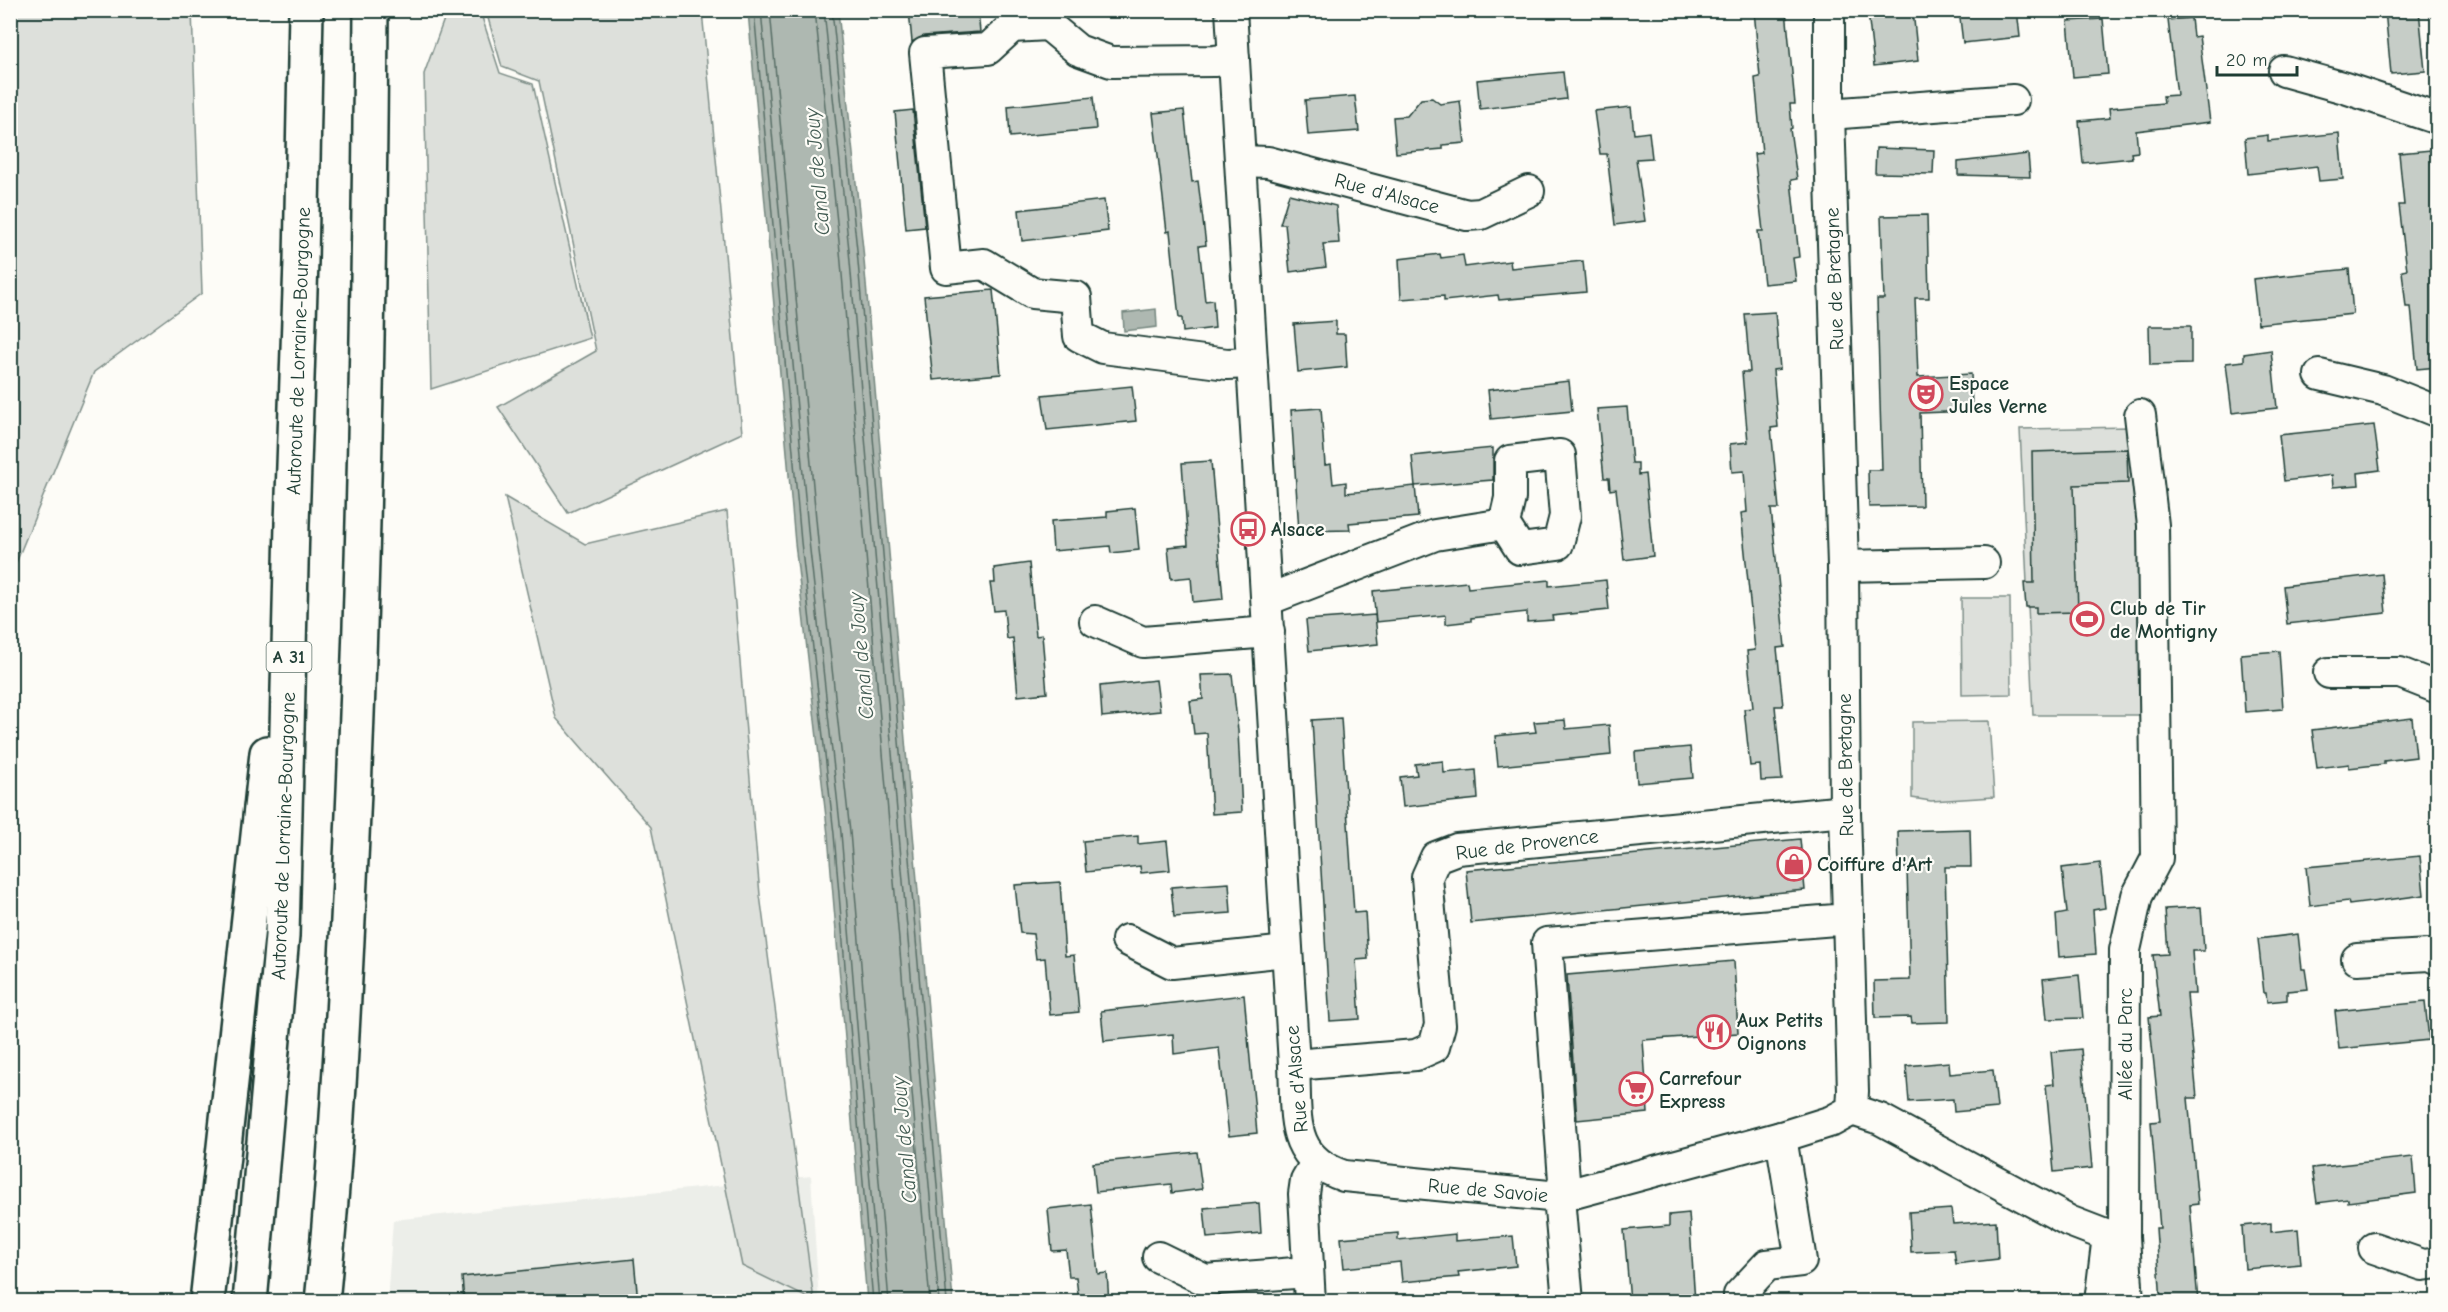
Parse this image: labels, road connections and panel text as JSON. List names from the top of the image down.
{
  "streets": {
    "highway": ["Autoroute de Lorraine-Bourgogne", "A 31"],
    "street": [
      "Rue d'Alsace",
      "Rue de Bretagne",
      "Rue de Provence",
      "Allée du Parc",
      "Rue de Savoie"
    ]
  },
  "crossings": [
    ["Rue d'Alsace", "Rue de Provence"],
    ["Rue d'Alsace", "Rue de Savoie"],
    ["Rue de Bretagne", "Rue de Provence"]
  ],
  "water": ["Canal de Jouy"],
  "places": {
    "theatre": ["Espace Jules Verne"],
    "bus stop": ["Alsace"],
    "sports": ["Club de Tir de Montigny"],
    "shop": ["Coiffure d'Art"],
    "restaurant": ["Aux Petits Oignons"],
    "supermarket": ["Carrefour Express"]
  },
  "scale_bar": "20 m"
}
